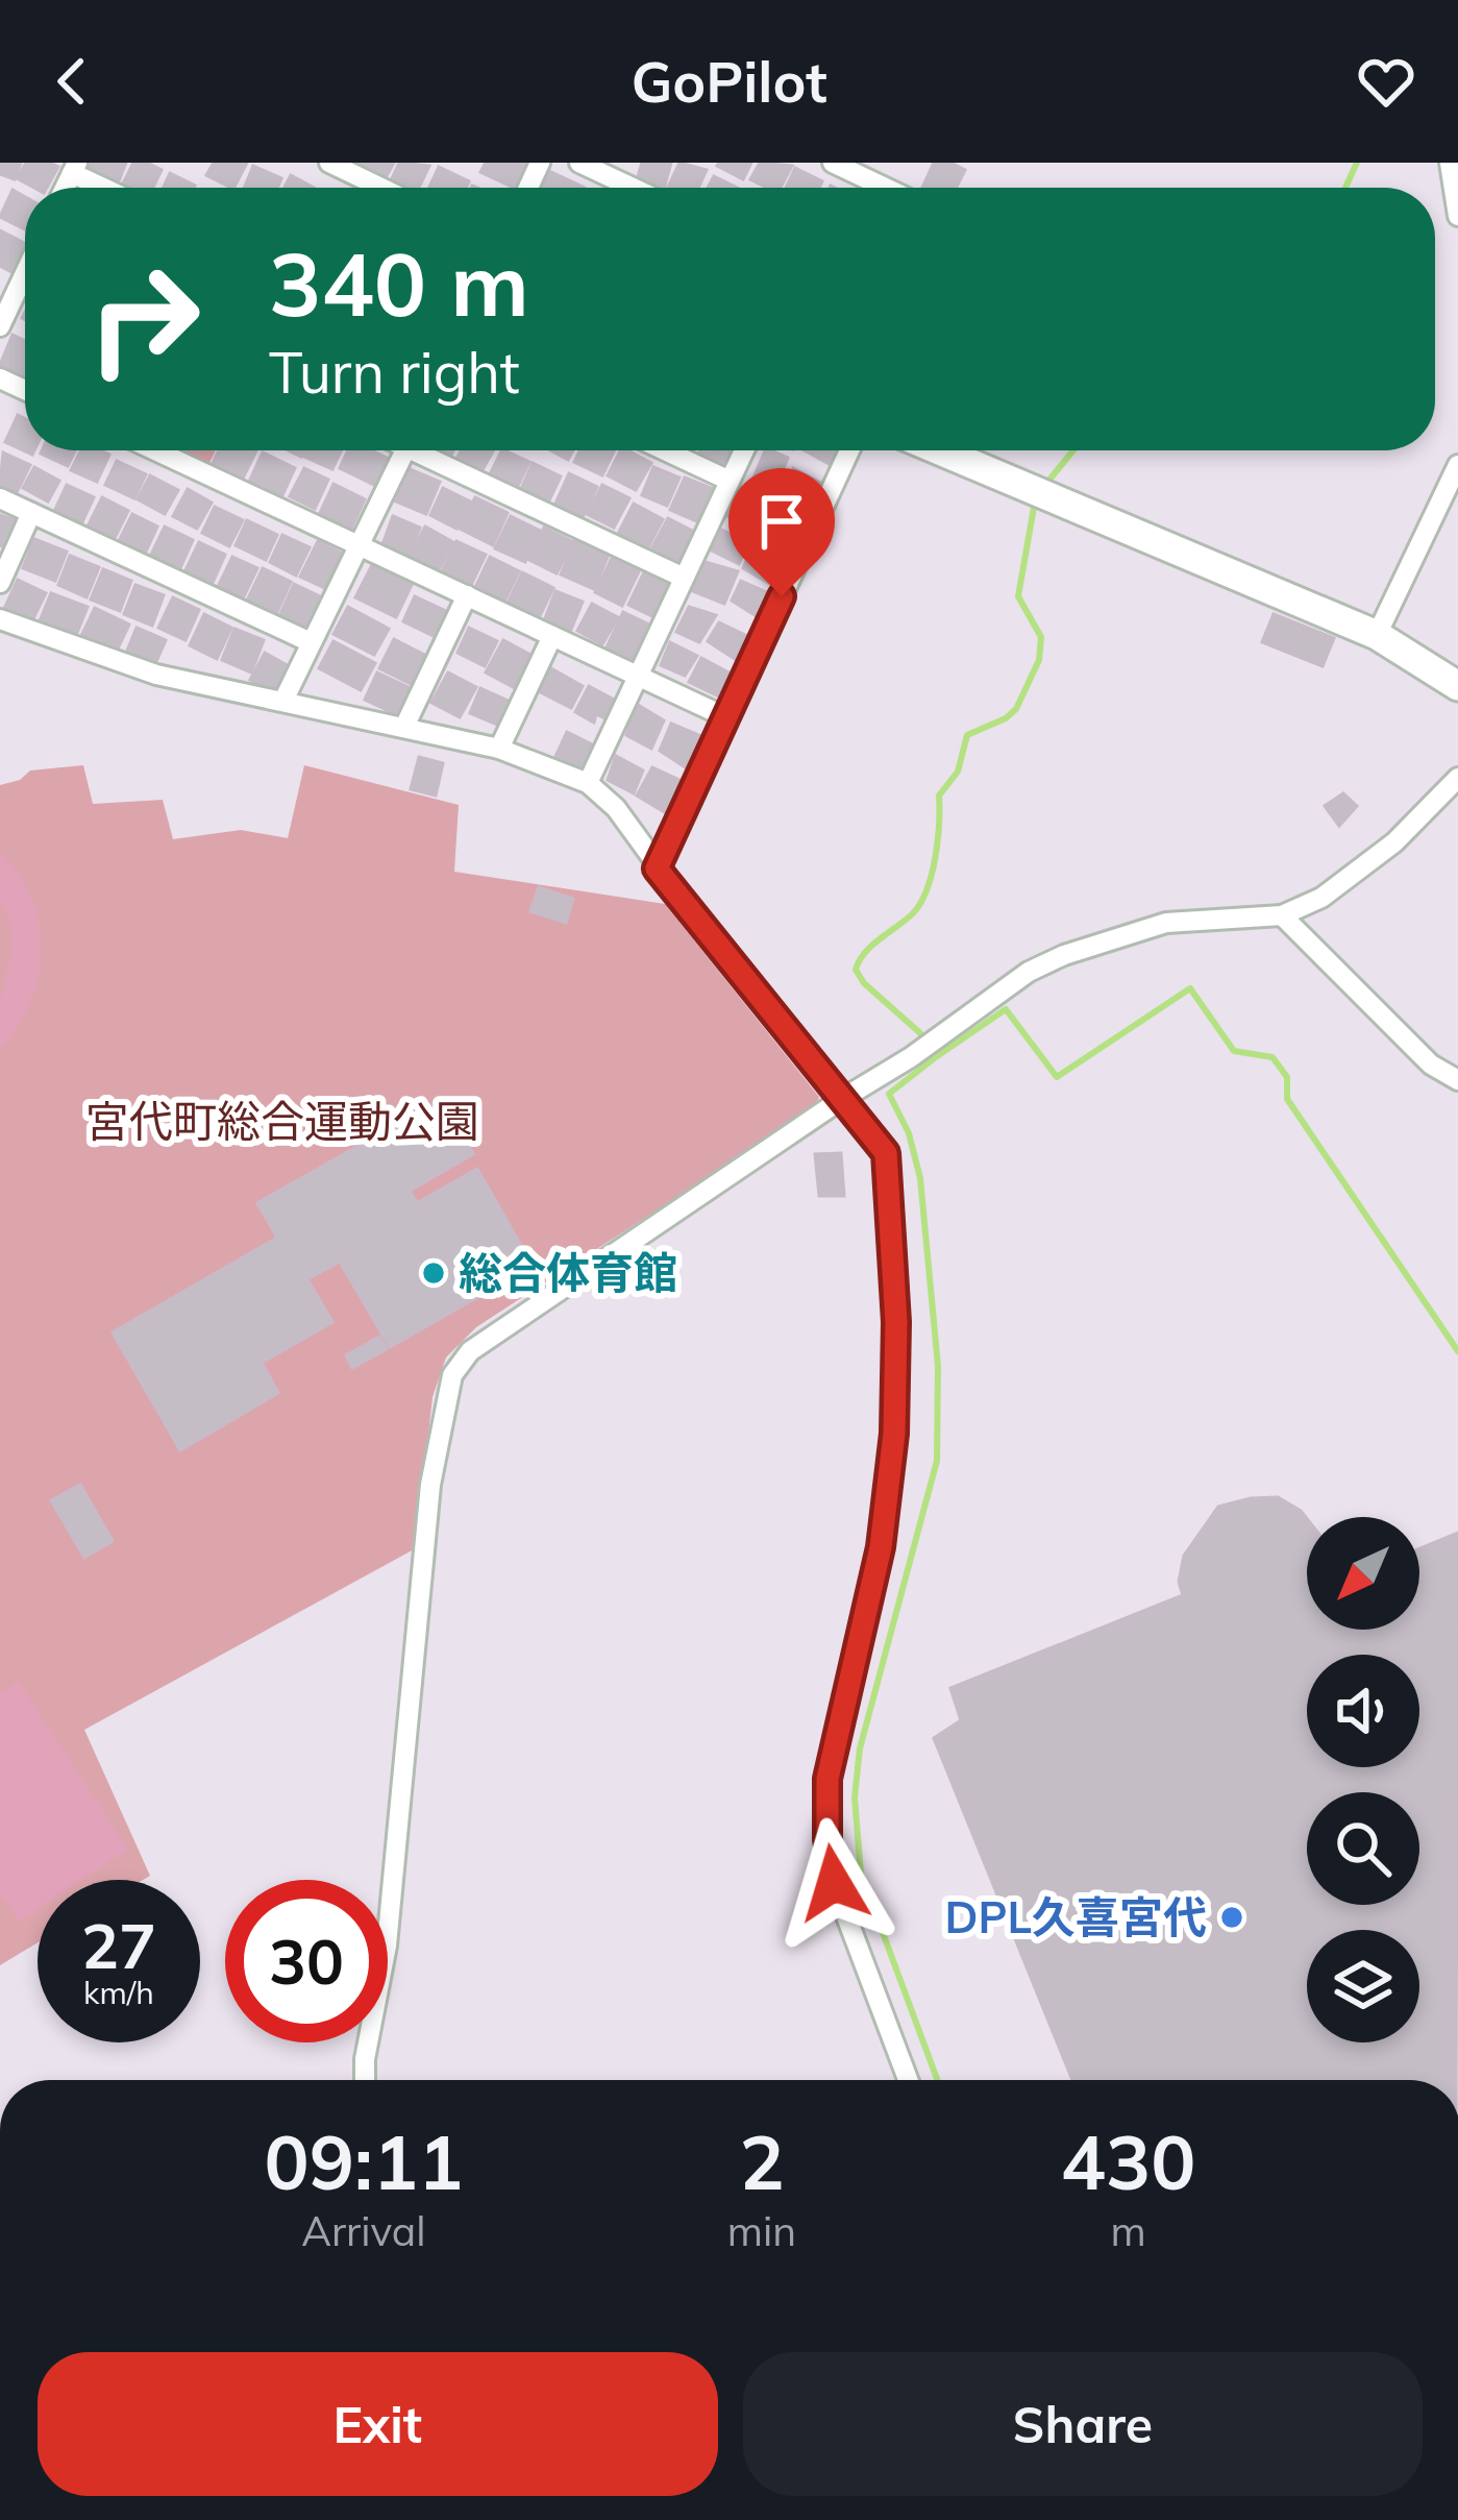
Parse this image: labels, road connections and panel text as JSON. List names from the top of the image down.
{
  "parks": ["宮代町総合運動公園"],
  "places": ["総合体育館", "DPL久喜宮代"],
  "north": "bottom left",
  "page": {
    "header": "GoPilot",
    "turn": ["340 m", "Turn right"],
    "speed": "27 km/h",
    "limit": "30",
    "eta": [
      "09:11",
      "Arrival",
      "2",
      "min",
      "430",
      "m"
    ],
    "buttons": ["Exit", "Share"]
  }
}
